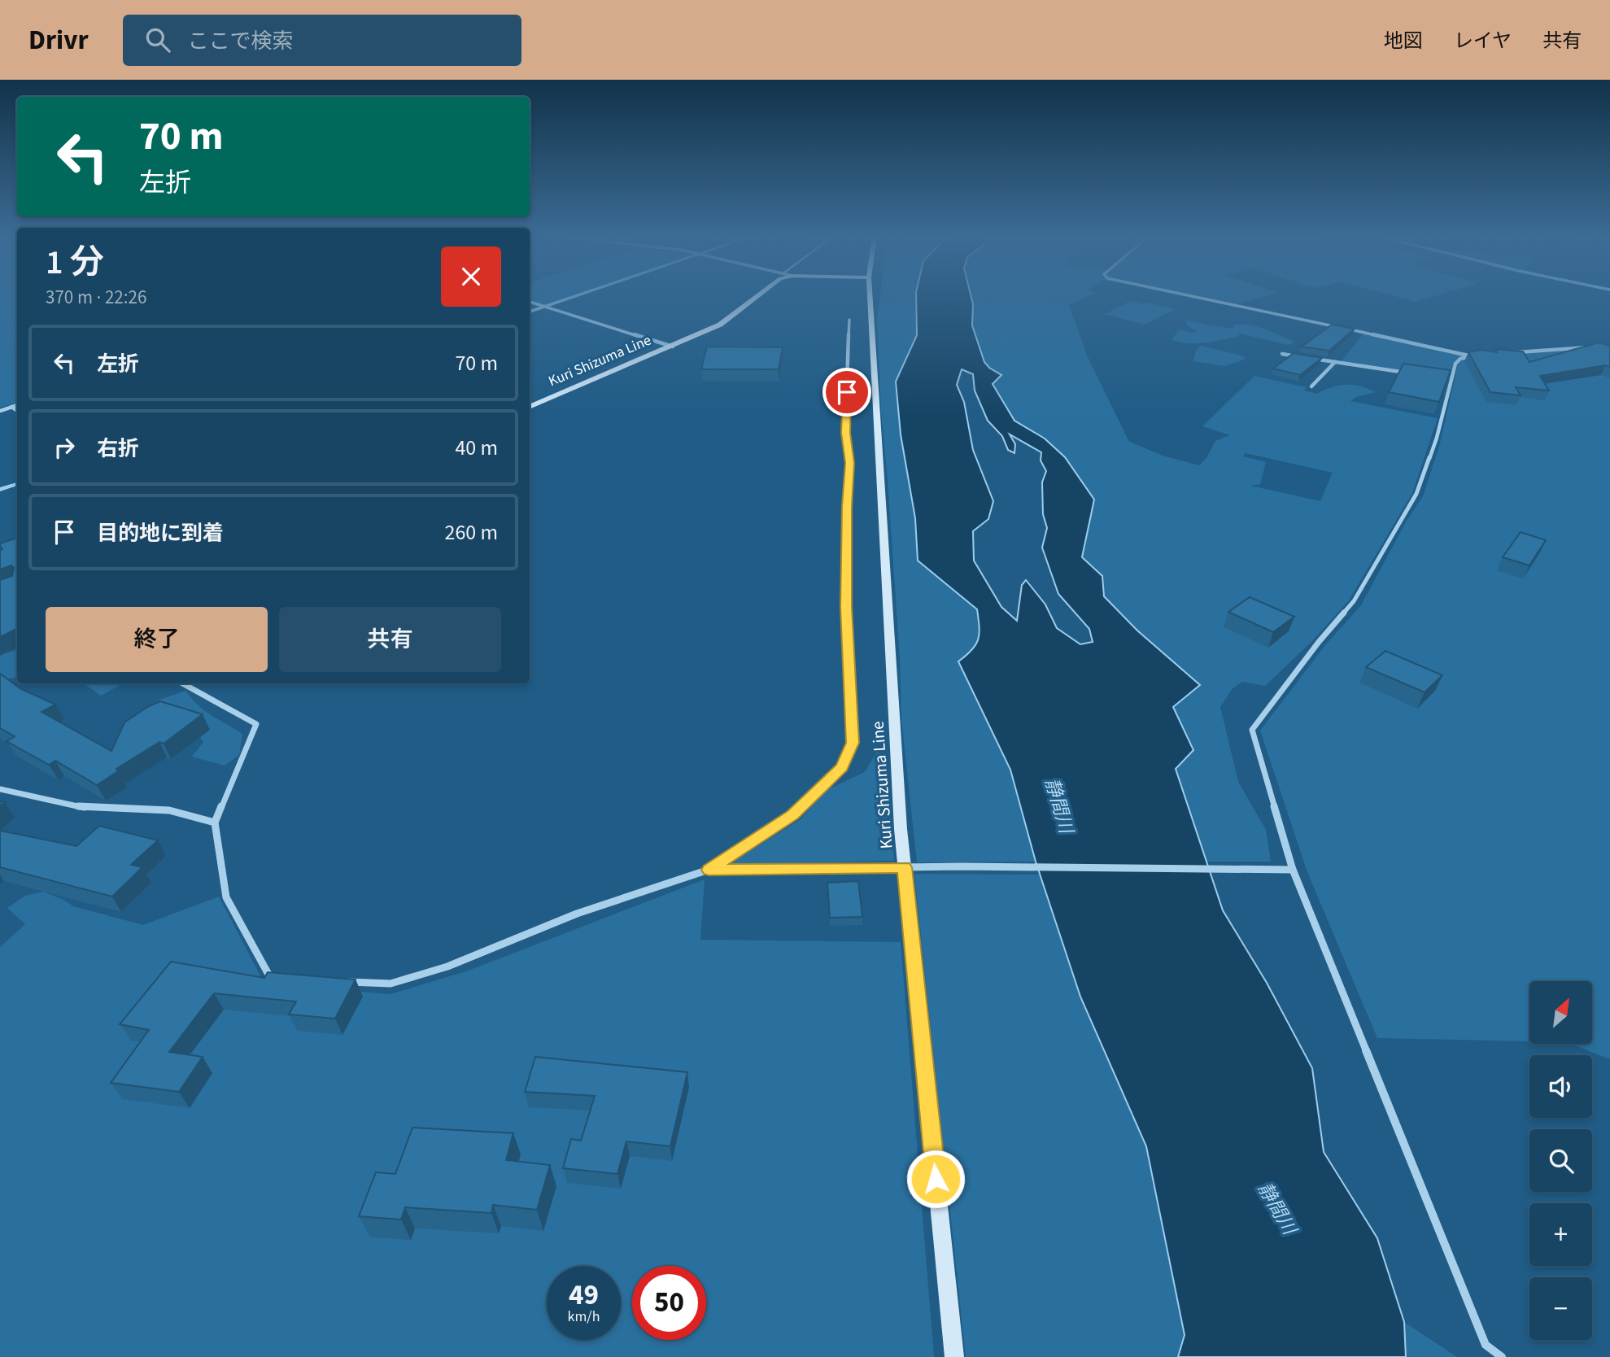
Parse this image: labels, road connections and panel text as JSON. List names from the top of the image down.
{
  "streets": {
    "main road": ["Kuri Shizuma Line"]
  },
  "water": ["静間川"],
  "north": "top right",
  "page": {
    "header": "Drivr",
    "search": "ここで検索",
    "nav": ["地図", "レイヤ", "共有"],
    "turn": ["70 m", "左折"],
    "heading": ["1 分", "370 m · 22:26"],
    "list": [
      {
        "name": "左折",
        "value": "70 m"
      },
      {
        "name": "右折",
        "value": "40 m"
      },
      {
        "name": "目的地に到着",
        "value": "260 m"
      }
    ],
    "buttons": ["終了", "共有"],
    "map_buttons": ["+", "−"],
    "speed": "49 km/h",
    "limit": "50"
  }
}
